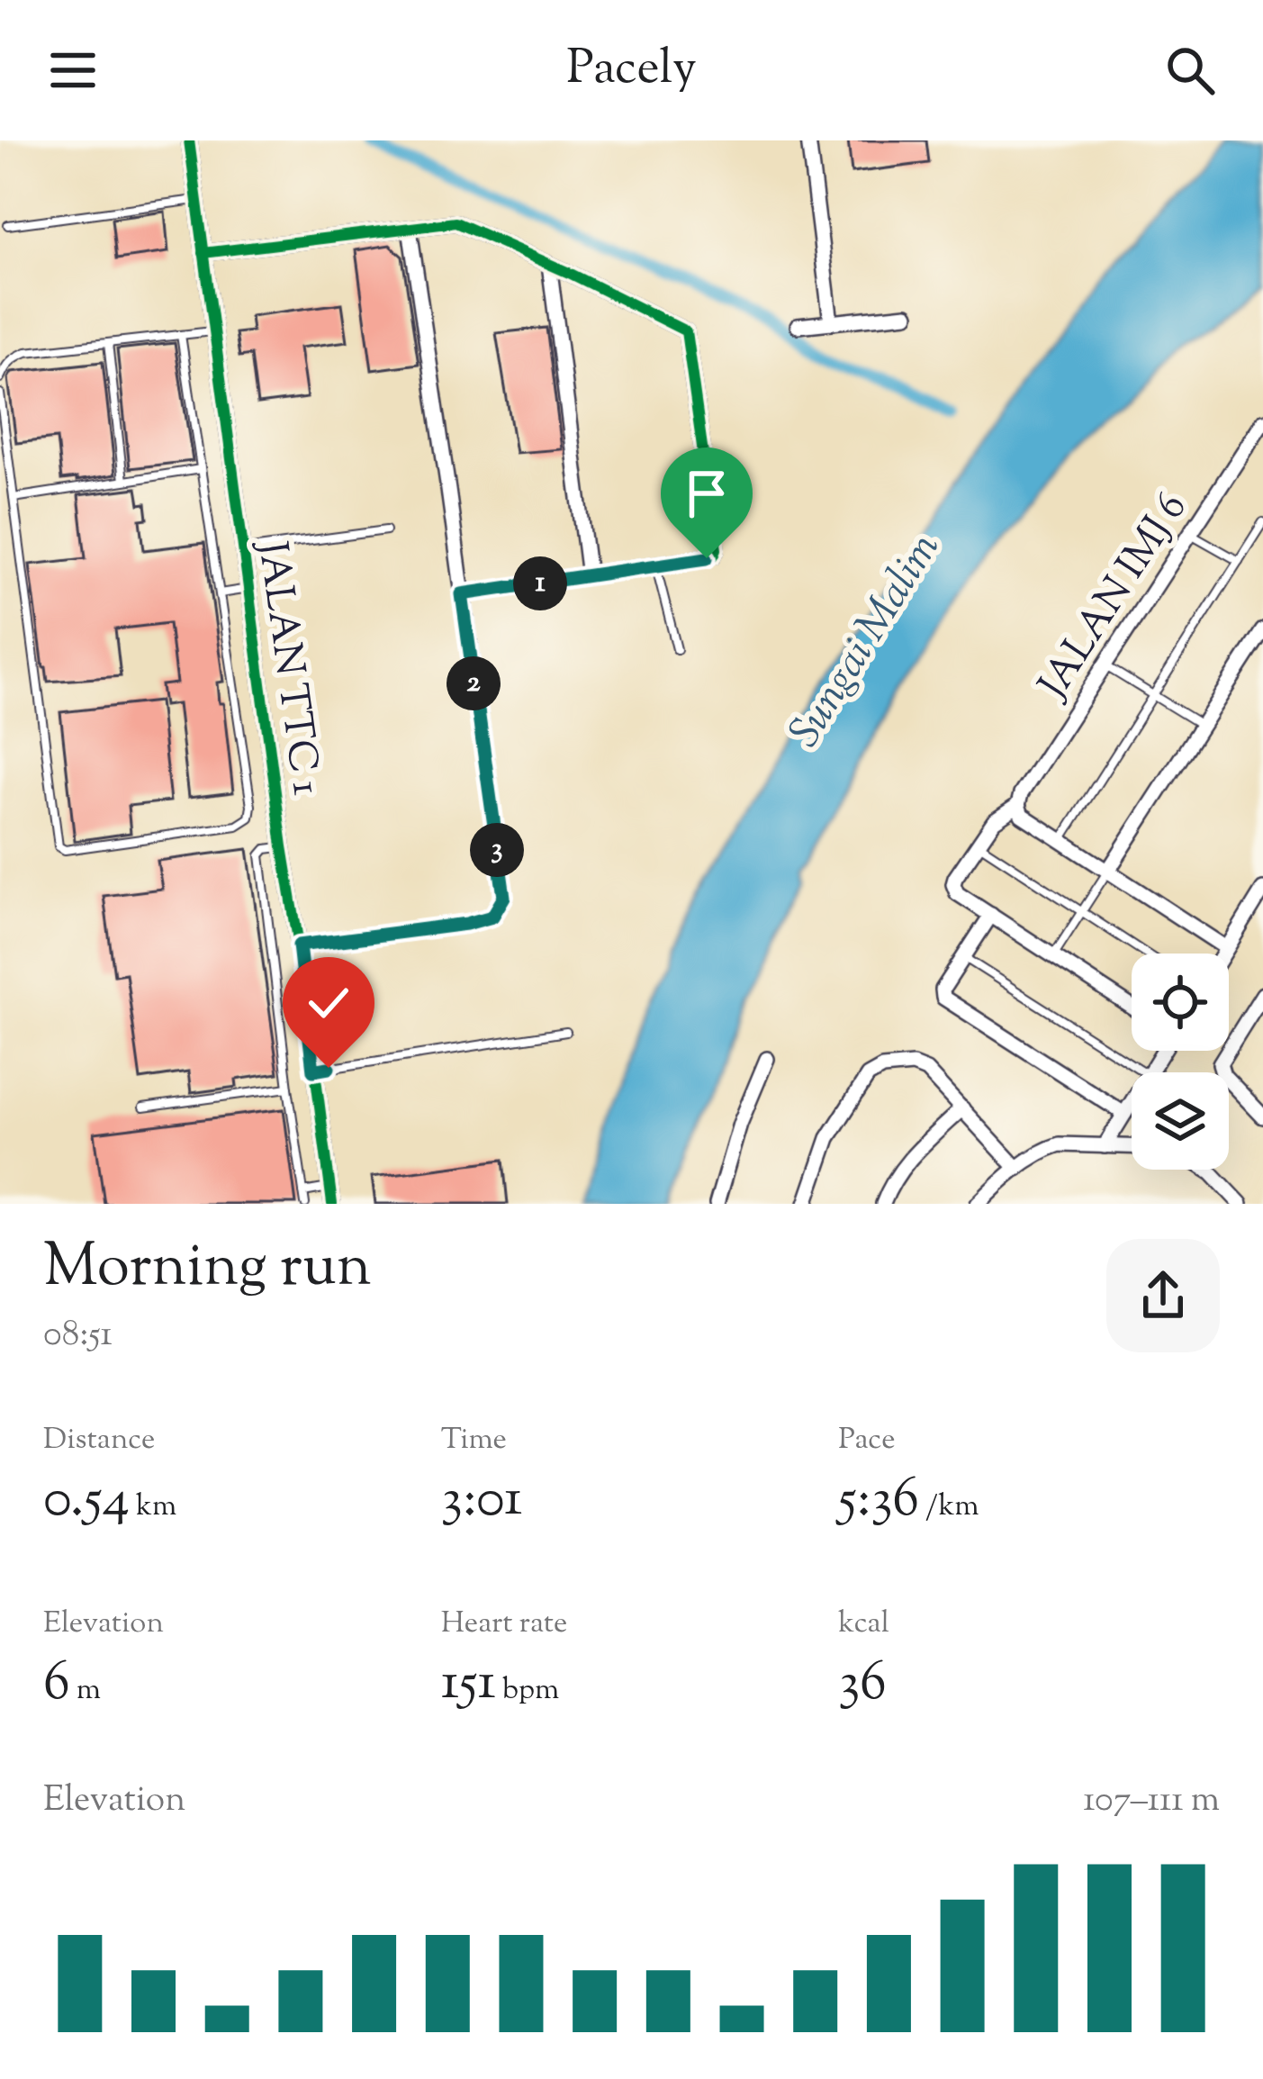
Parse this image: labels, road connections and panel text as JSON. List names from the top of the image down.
{
  "streets": {
    "street": ["JALAN IMJ 6", "JALAN TTC 1"]
  },
  "water": ["Sungai Malim"],
  "page": {
    "header": "Pacely",
    "pins": ["1", "2", "3"],
    "heading": ["Morning run", "08:51"],
    "stats": [
      ["Distance", "0.54 km"],
      ["Time", "3:01"],
      ["Pace", "5:36 /km"],
      ["Elevation", "6 m"],
      ["Heart rate", "151 bpm"],
      ["kcal", "36"]
    ],
    "chart": ["Elevation", "107–111 m"]
  }
}
